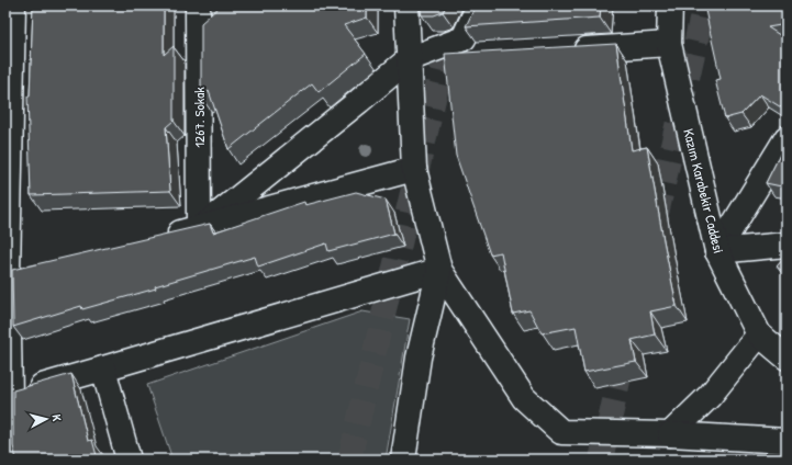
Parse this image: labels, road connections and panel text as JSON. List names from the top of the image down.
{
  "streets": {
    "street": ["1267. Sokak", "Kazım Karabekir Caddesi"]
  },
  "north": "right"
}
